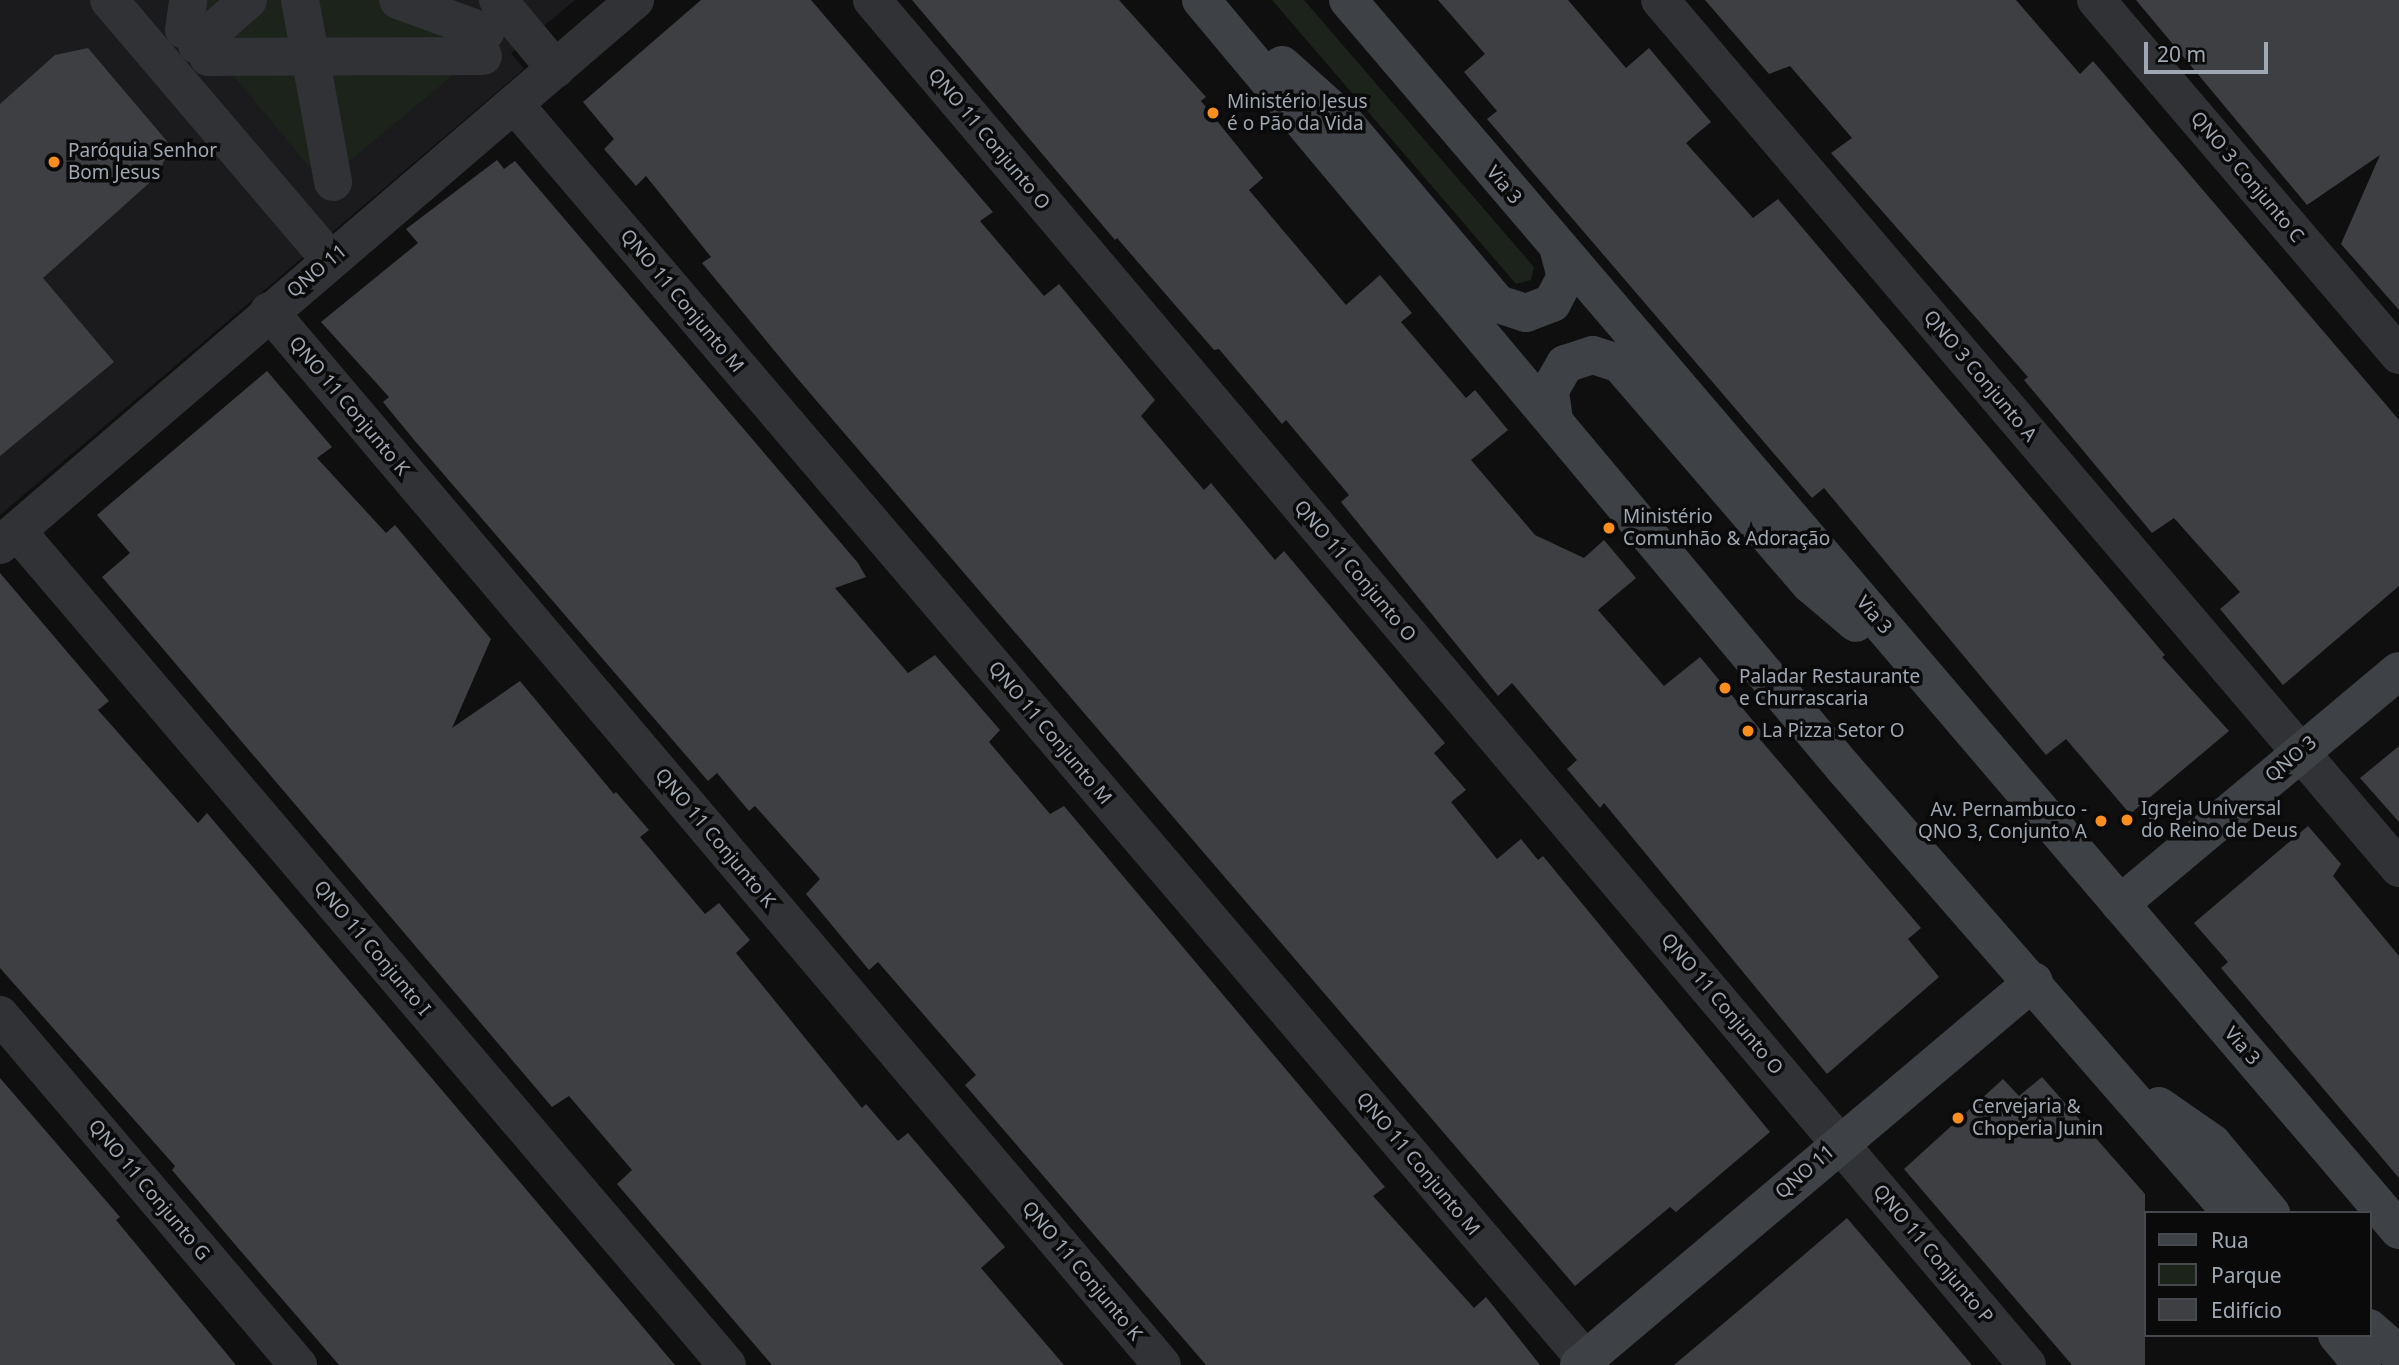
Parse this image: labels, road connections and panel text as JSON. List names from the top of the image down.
{
  "streets": {
    "main road": ["Via 3", "QNO 11", "QNO 3"],
    "street": [
      "QNO 11 Conjunto O",
      "QNO 3 Conjunto C",
      "QNO 11 Conjunto M",
      "QNO 3 Conjunto A",
      "QNO 11 Conjunto K",
      "QNO 11 Conjunto I",
      "QNO 11 Conjunto G",
      "QNO 11 Conjunto P"
    ]
  },
  "crossings": [
    ["QNO 11 Conjunto O", "QNO 11"],
    ["QNO 11 Conjunto O", "QNO 11 Conjunto P"],
    ["Via 3", "QNO 3"],
    ["QNO 11", "QNO 11 Conjunto M"],
    ["QNO 11", "QNO 11 Conjunto K"],
    ["QNO 11", "QNO 11 Conjunto I"],
    ["QNO 11", "QNO 11 Conjunto P"],
    ["QNO 3 Conjunto A", "QNO 3"]
  ],
  "places": [
    "Ministério Jesus é o Pão da Vida",
    "Paróquia Senhor Bom Jesus",
    "Ministério Comunhão & Adoração",
    "Paladar Restaurante e Churrascaria",
    "La Pizza Setor O",
    "Igreja Universal do Reino de Deus",
    "Av. Pernambuco - QNO 3, Conjunto A",
    "Cervejaria & Choperia Junin"
  ],
  "legend": ["Rua", "Parque", "Edifício"],
  "scale_bar": "20 m"
}
